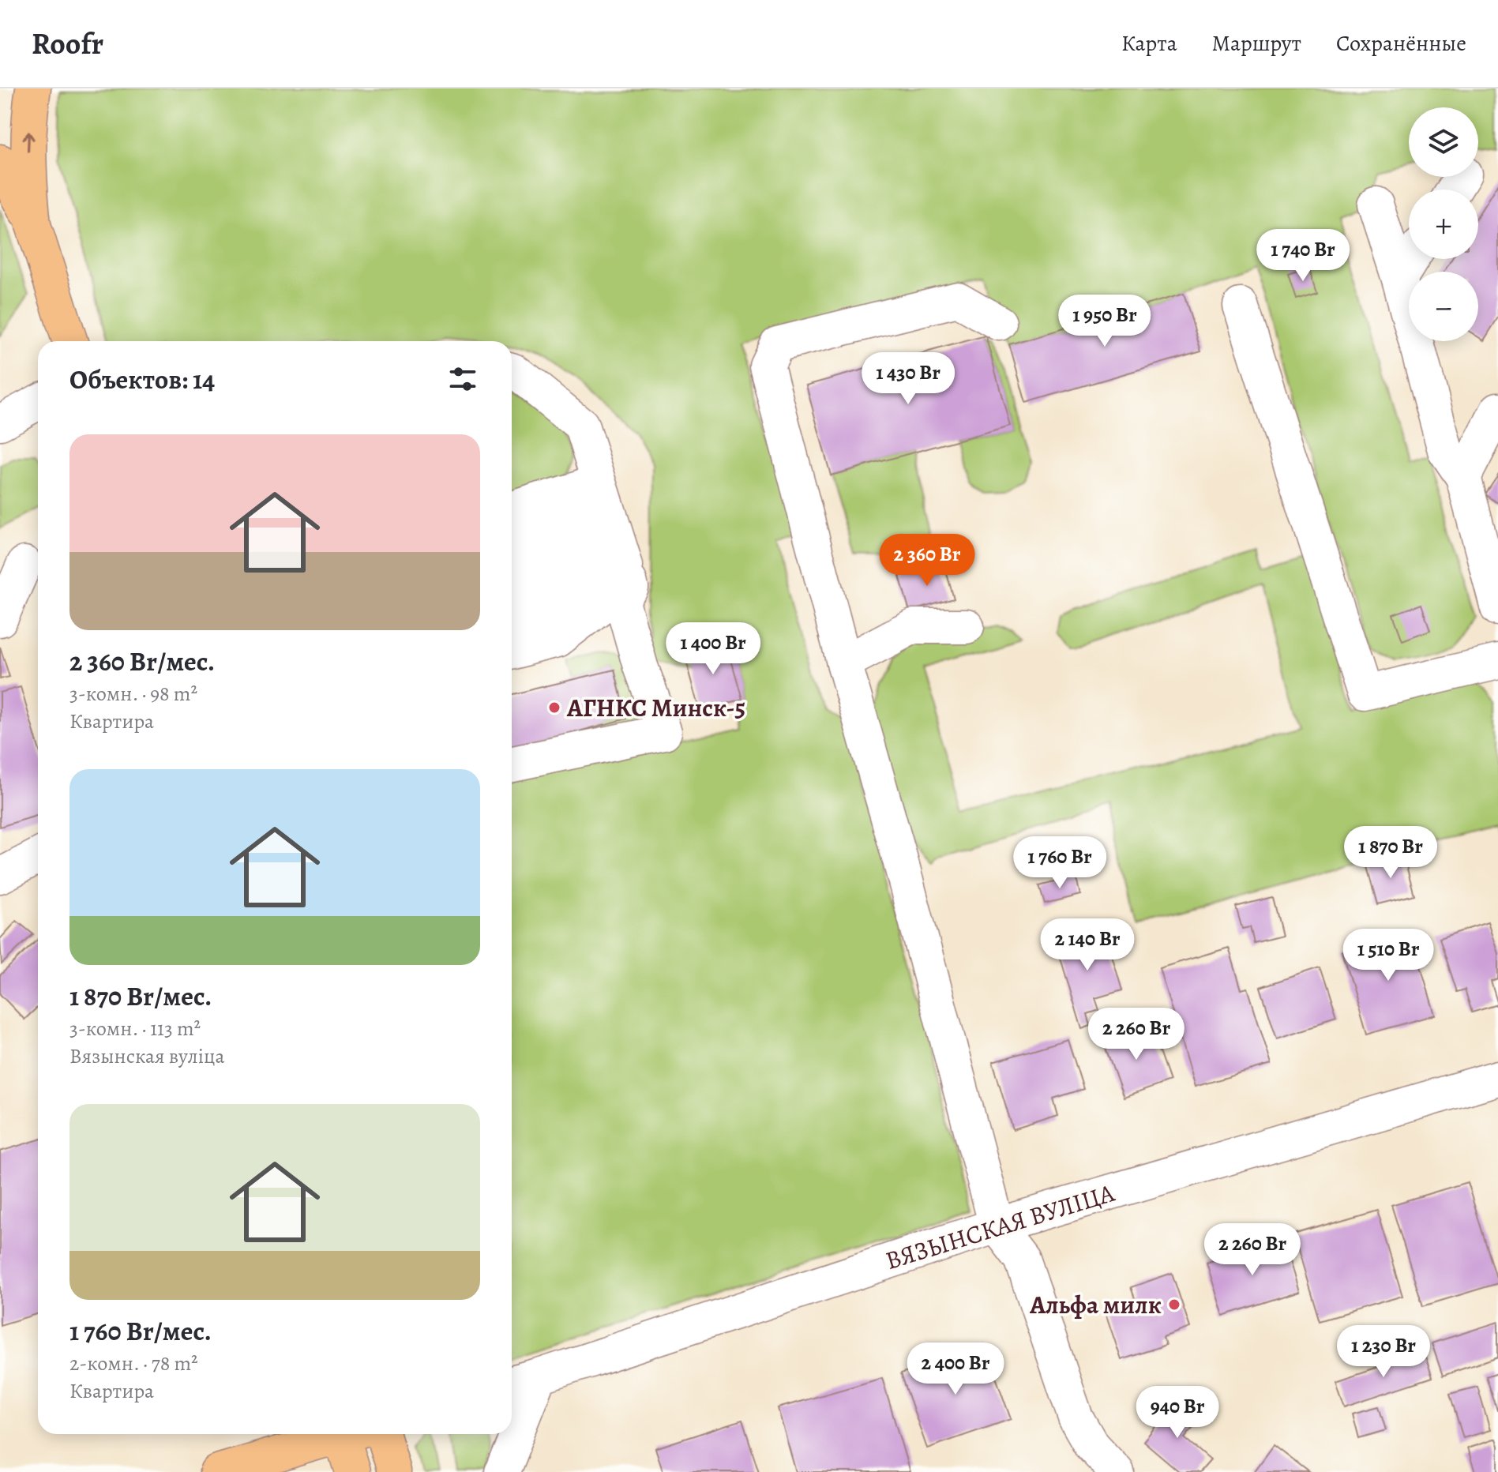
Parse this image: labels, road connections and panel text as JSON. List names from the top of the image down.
{
  "streets": {
    "street": ["ВЯЗЫНСКАЯ ВУЛІЦА"]
  },
  "places": ["АГНКС Минск-5", "Альфа милк"],
  "page": {
    "header": "Roofr",
    "nav": ["Карта", "Маршрут", "Сохранённые"],
    "map_buttons": ["+", "−"],
    "price": [
      "1 740 Br",
      "1 950 Br",
      "1 430 Br",
      "2 360 Br",
      "1 400 Br",
      "1 870 Br",
      "1 760 Br",
      "2 140 Br",
      "1 510 Br",
      "2 260 Br",
      "2 260 Br",
      "1 230 Br",
      "2 400 Br",
      "940 Br"
    ],
    "heading": "Объектов: 14",
    "list": [
      {
        "name": "2 360 Br/мес.",
        "note": "3-комн. · 98 m² · Квартира"
      },
      {
        "name": "1 870 Br/мес.",
        "note": "3-комн. · 113 m² · Вязынская вуліца"
      },
      {
        "name": "1 760 Br/мес.",
        "note": "2-комн. · 78 m² · Квартира"
      }
    ]
  }
}
